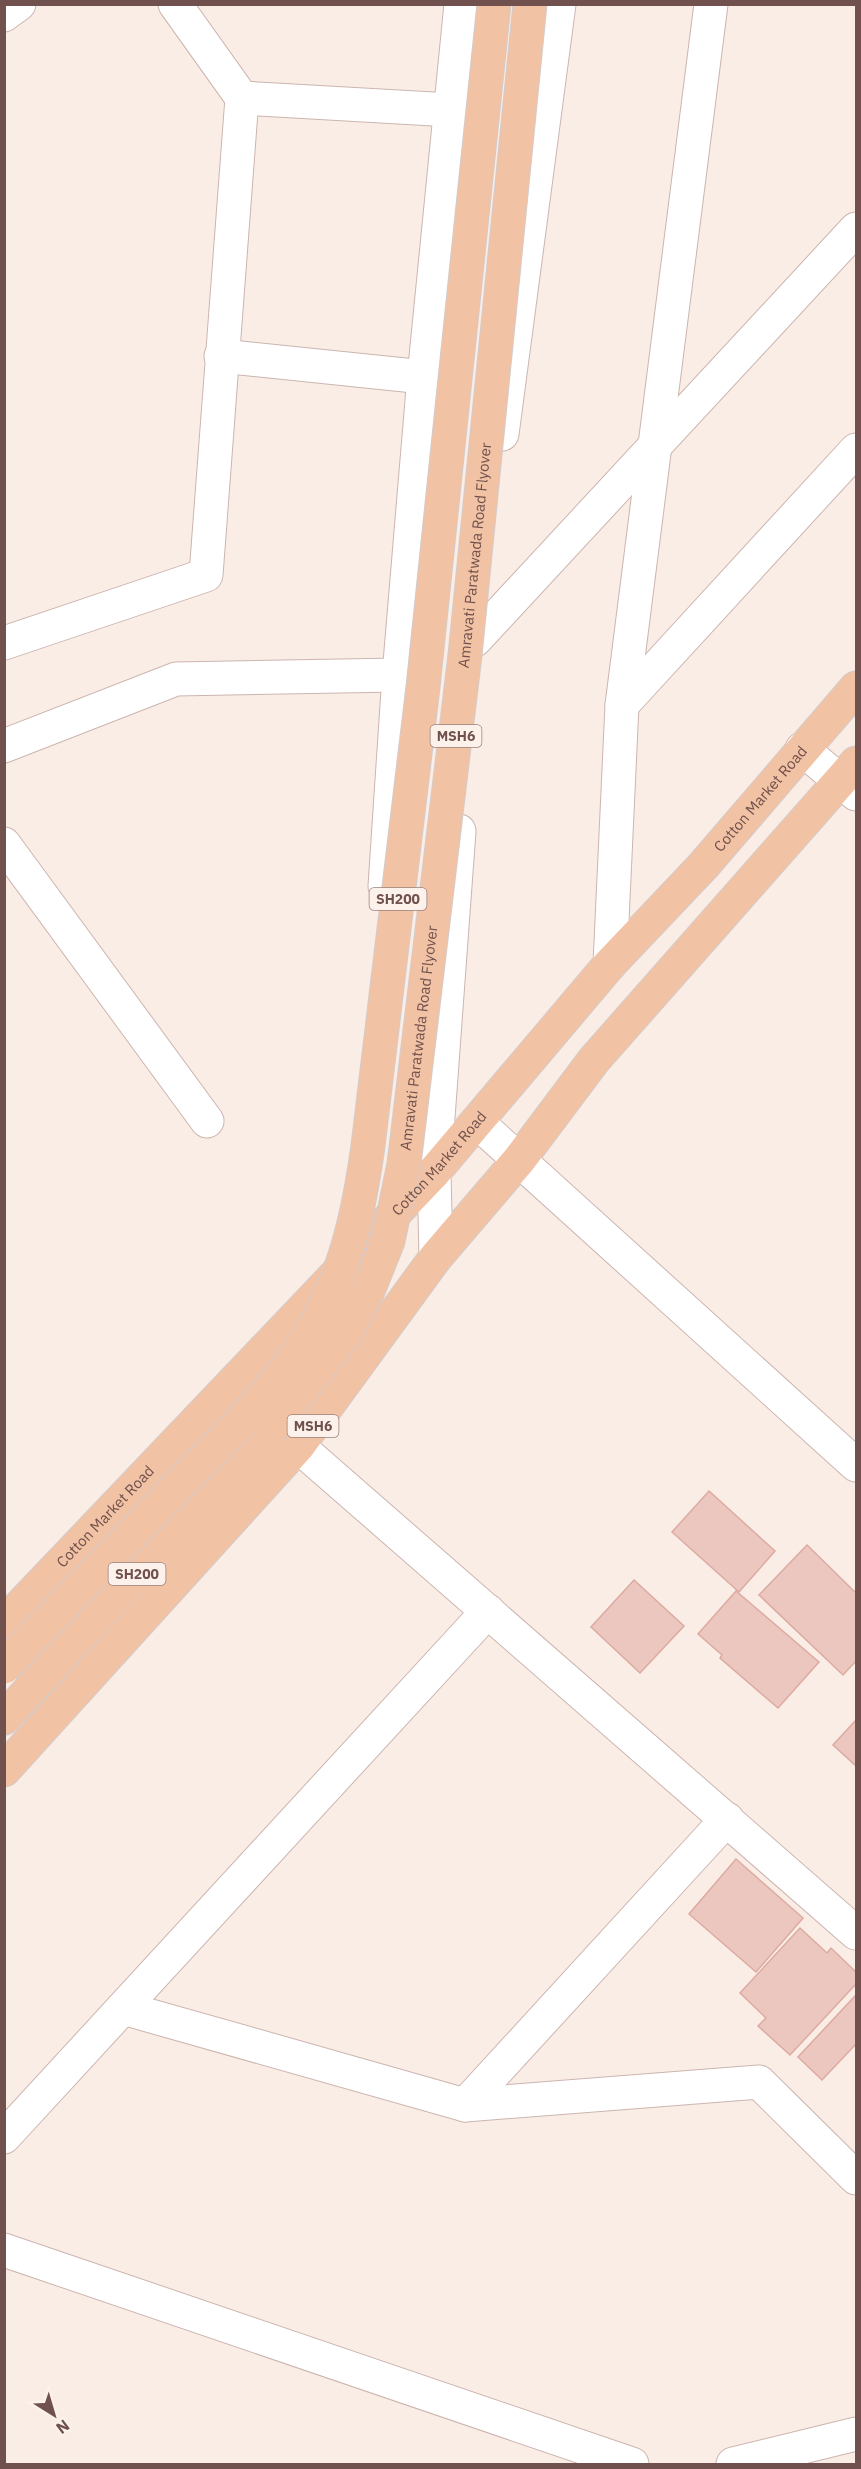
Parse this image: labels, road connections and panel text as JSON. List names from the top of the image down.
{
  "streets": {
    "main road": [
      "Amravati Paratwada Road Flyover",
      "MSH6",
      "Cotton Market Road",
      "SH200"
    ]
  },
  "crossings": [
    ["Amravati Paratwada Road Flyover", "MSH6"]
  ],
  "north": "bottom right"
}
